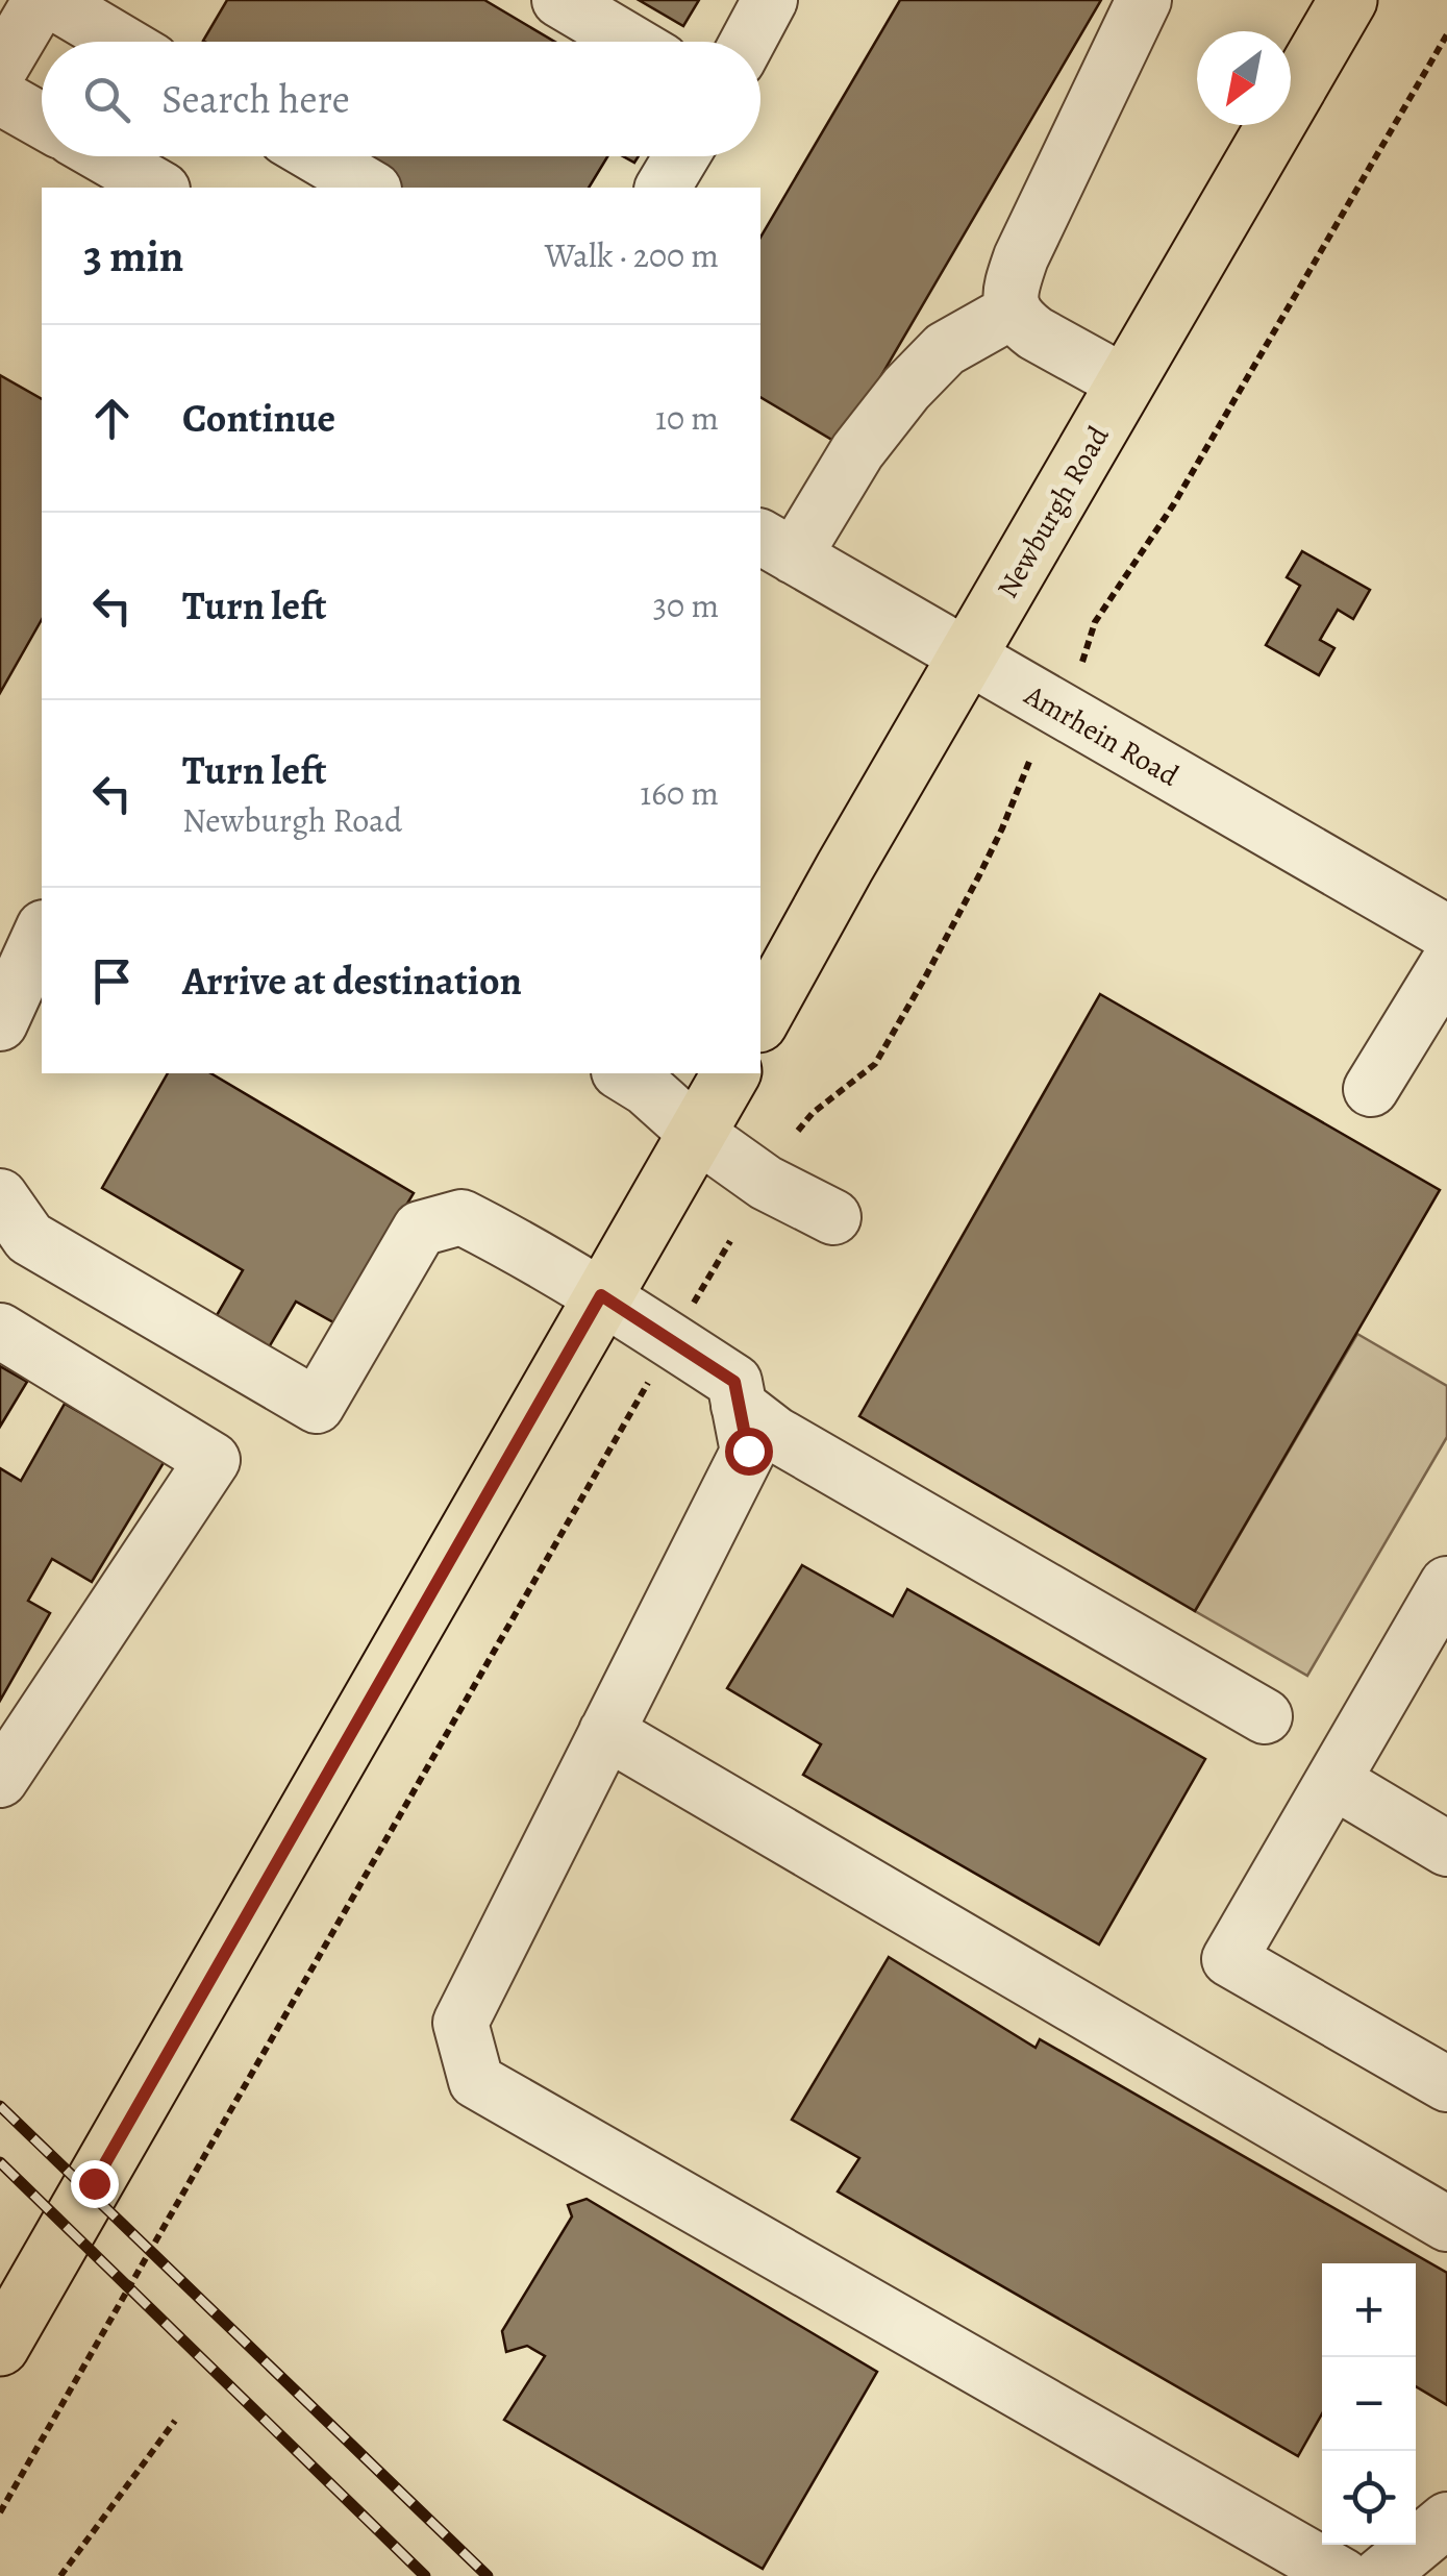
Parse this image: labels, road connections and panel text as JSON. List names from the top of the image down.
{
  "streets": {
    "main road": ["Newburgh Road"],
    "street": ["Amrhein Road"]
  },
  "crossings": [
    ["Newburgh Road", "Amrhein Road"]
  ],
  "north": "bottom left",
  "page": {
    "search": "Search here",
    "heading": ["3 min", "Walk · 200 m"],
    "list": [
      ["Continue", "10 m"],
      ["Turn left", "30 m"],
      ["Turn left", "Newburgh Road", "160 m"],
      "Arrive at destination"
    ],
    "map_buttons": ["+", "−"]
  }
}
